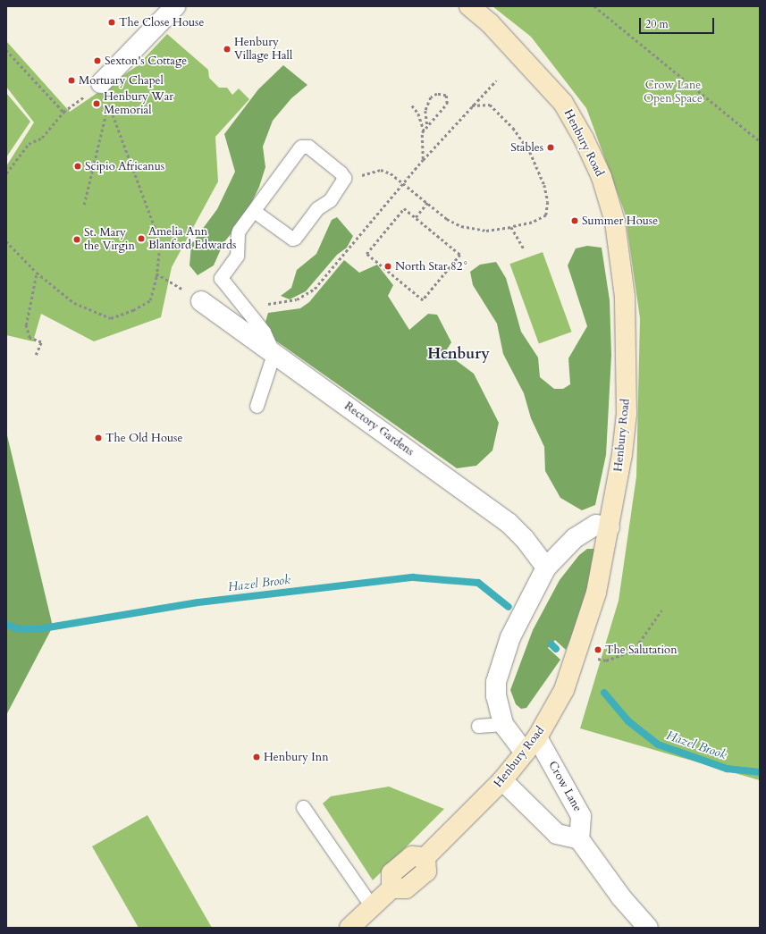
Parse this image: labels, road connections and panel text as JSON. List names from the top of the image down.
{
  "streets": {
    "main road": ["Henbury Road"],
    "street": ["Rectory Gardens", "Crow Lane"]
  },
  "crossings": [
    ["Henbury Road", "Crow Lane"]
  ],
  "districts": ["Henbury"],
  "water": ["Hazel Brook"],
  "parks": ["Crow Lane Open Space"],
  "places": [
    "The Close House",
    "Henbury Village Hall",
    "Sexton's Cottage",
    "Mortuary Chapel",
    "Henbury War Memorial",
    "Stables",
    "Scipio Africanus",
    "Summer House",
    "Amelia Ann Blanford Edwards",
    "St. Mary the Virgin",
    "North Star 82°",
    "The Old House",
    "The Salutation",
    "Henbury Inn"
  ],
  "scale_bar": "20 m"
}
